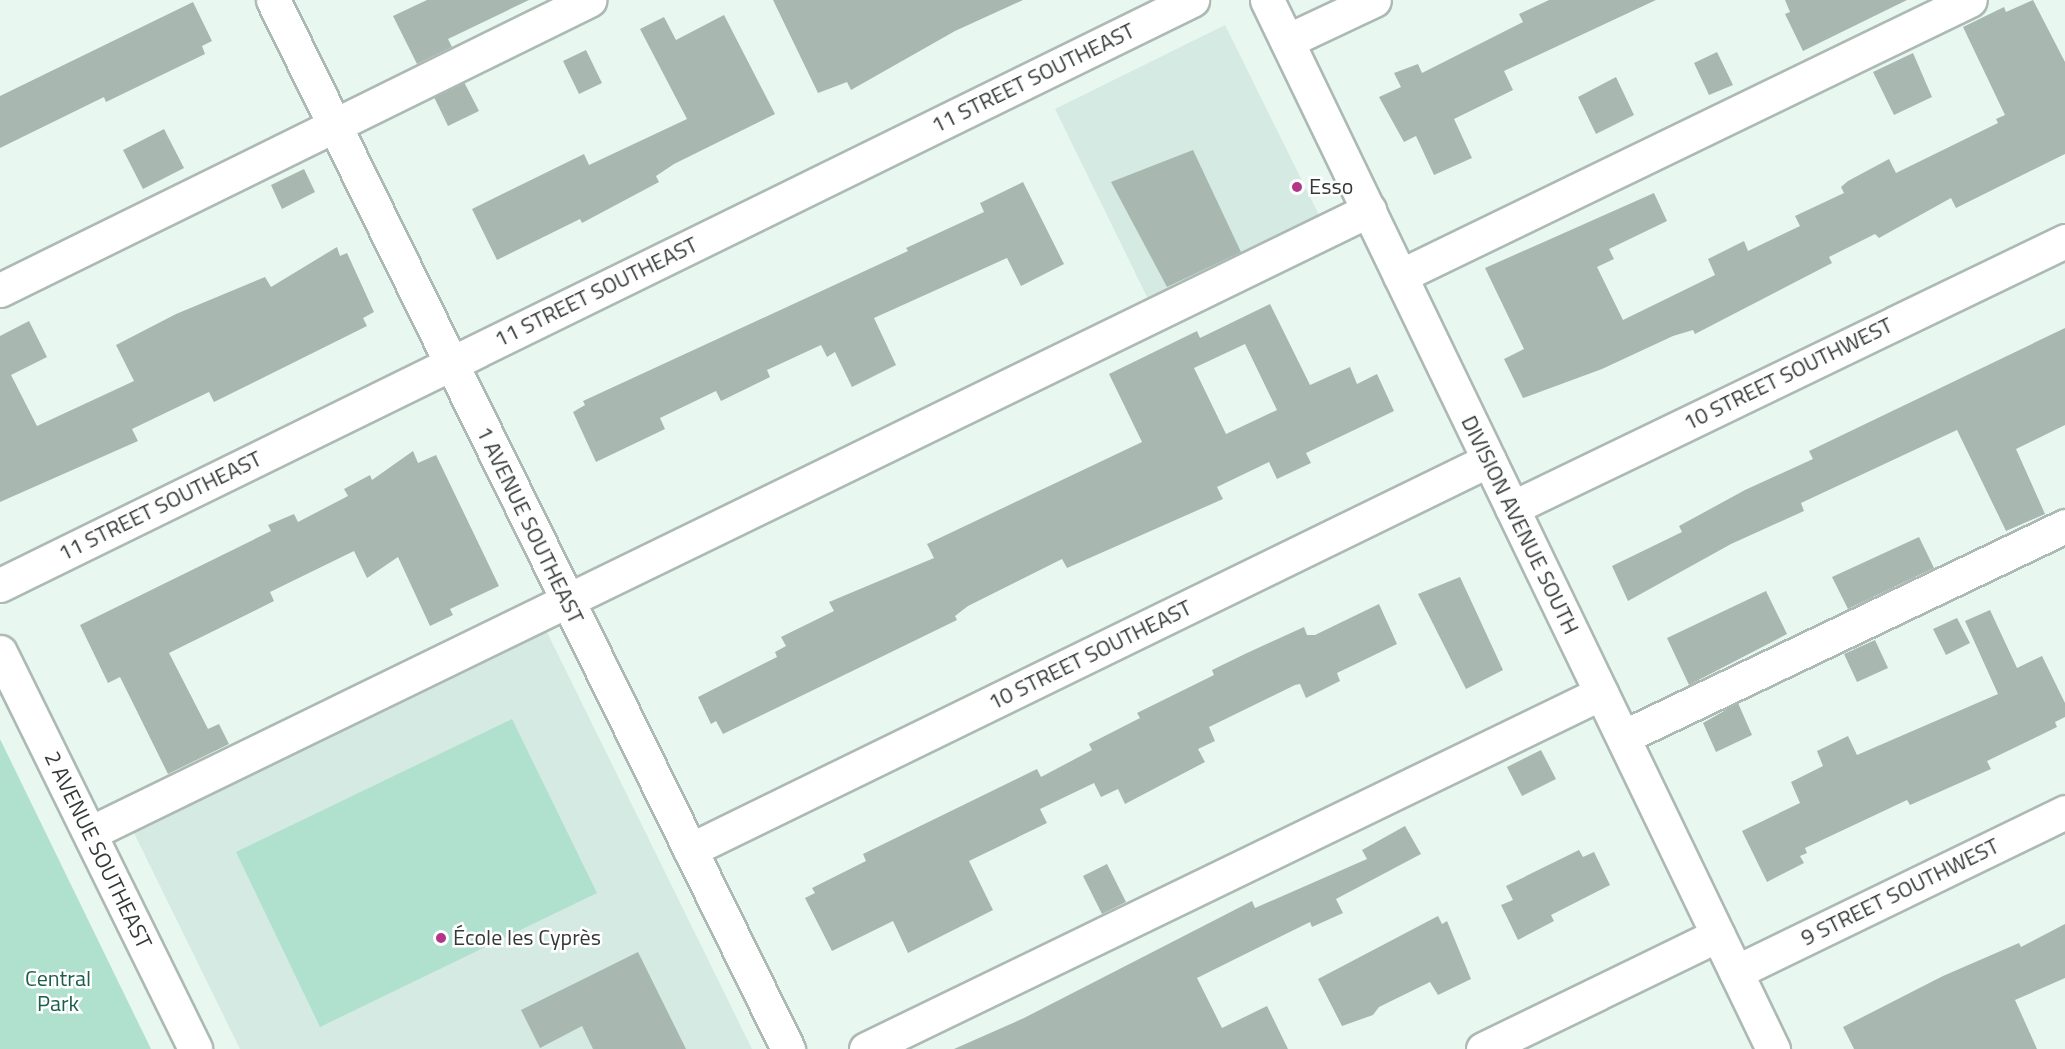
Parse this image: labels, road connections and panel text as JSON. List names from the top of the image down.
{
  "streets": {
    "street": [
      "11 STREET SOUTHEAST",
      "10 STREET SOUTHWEST",
      "1 AVENUE SOUTHEAST",
      "DIVISION AVENUE SOUTH",
      "10 STREET SOUTHEAST",
      "2 AVENUE SOUTHEAST",
      "9 STREET SOUTHWEST"
    ]
  },
  "crossings": [
    ["11 STREET SOUTHEAST", "1 AVENUE SOUTHEAST"],
    ["10 STREET SOUTHWEST", "DIVISION AVENUE SOUTH"],
    ["1 AVENUE SOUTHEAST", "10 STREET SOUTHEAST"],
    ["DIVISION AVENUE SOUTH", "10 STREET SOUTHEAST"],
    ["DIVISION AVENUE SOUTH", "9 STREET SOUTHWEST"]
  ],
  "parks": ["Central Park"],
  "places": ["Esso", "École les Cyprès"]
}
